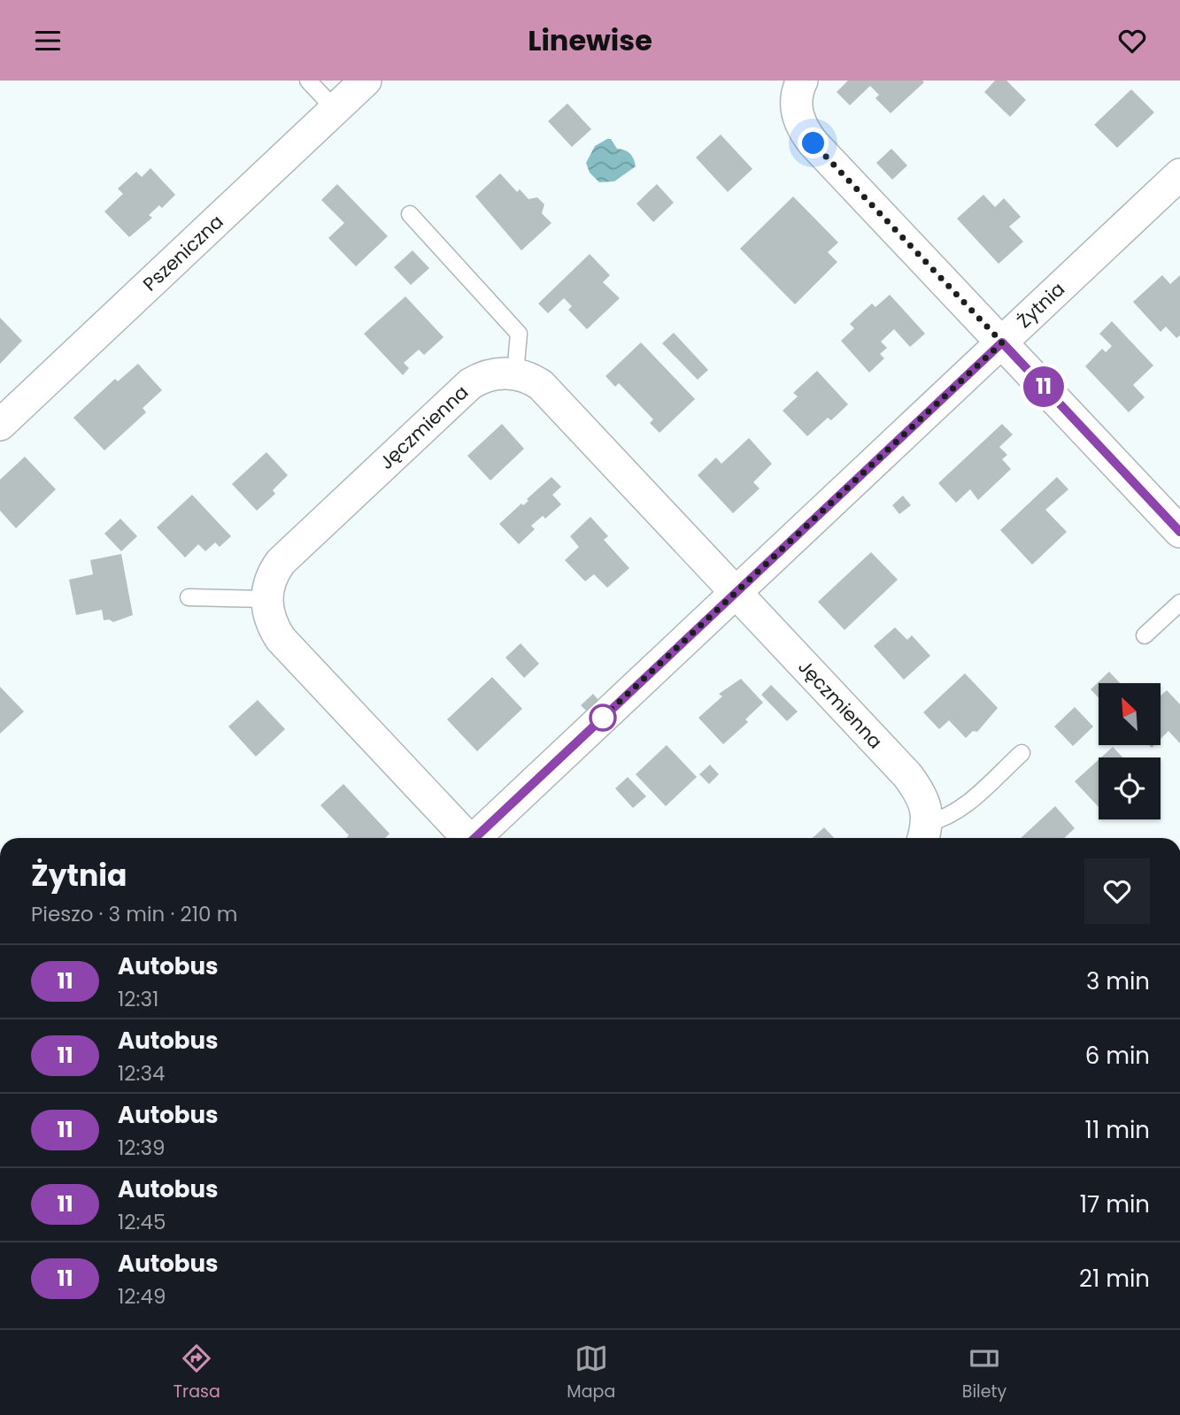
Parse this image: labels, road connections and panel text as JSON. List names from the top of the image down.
{
  "streets": {
    "street": ["Pszeniczna", "Żytnia", "Jęczmienna"]
  },
  "crossings": [
    ["Żytnia", "Jęczmienna"]
  ],
  "lines": ["bus line 11"],
  "north": "top left",
  "page": {
    "header": "Linewise",
    "on_map": "11",
    "heading": ["Żytnia", "Pieszo · 3 min · 210 m"],
    "list": [
      {
        "mark": "11",
        "name": "Autobus",
        "note": "12:31",
        "value": "3 min"
      },
      {
        "mark": "11",
        "name": "Autobus",
        "note": "12:34",
        "value": "6 min"
      },
      {
        "mark": "11",
        "name": "Autobus",
        "note": "12:39",
        "value": "11 min"
      },
      {
        "mark": "11",
        "name": "Autobus",
        "note": "12:45",
        "value": "17 min"
      },
      {
        "mark": "11",
        "name": "Autobus",
        "note": "12:49",
        "value": "21 min"
      }
    ],
    "tabs": ["Trasa", "Mapa", "Bilety"]
  }
}
